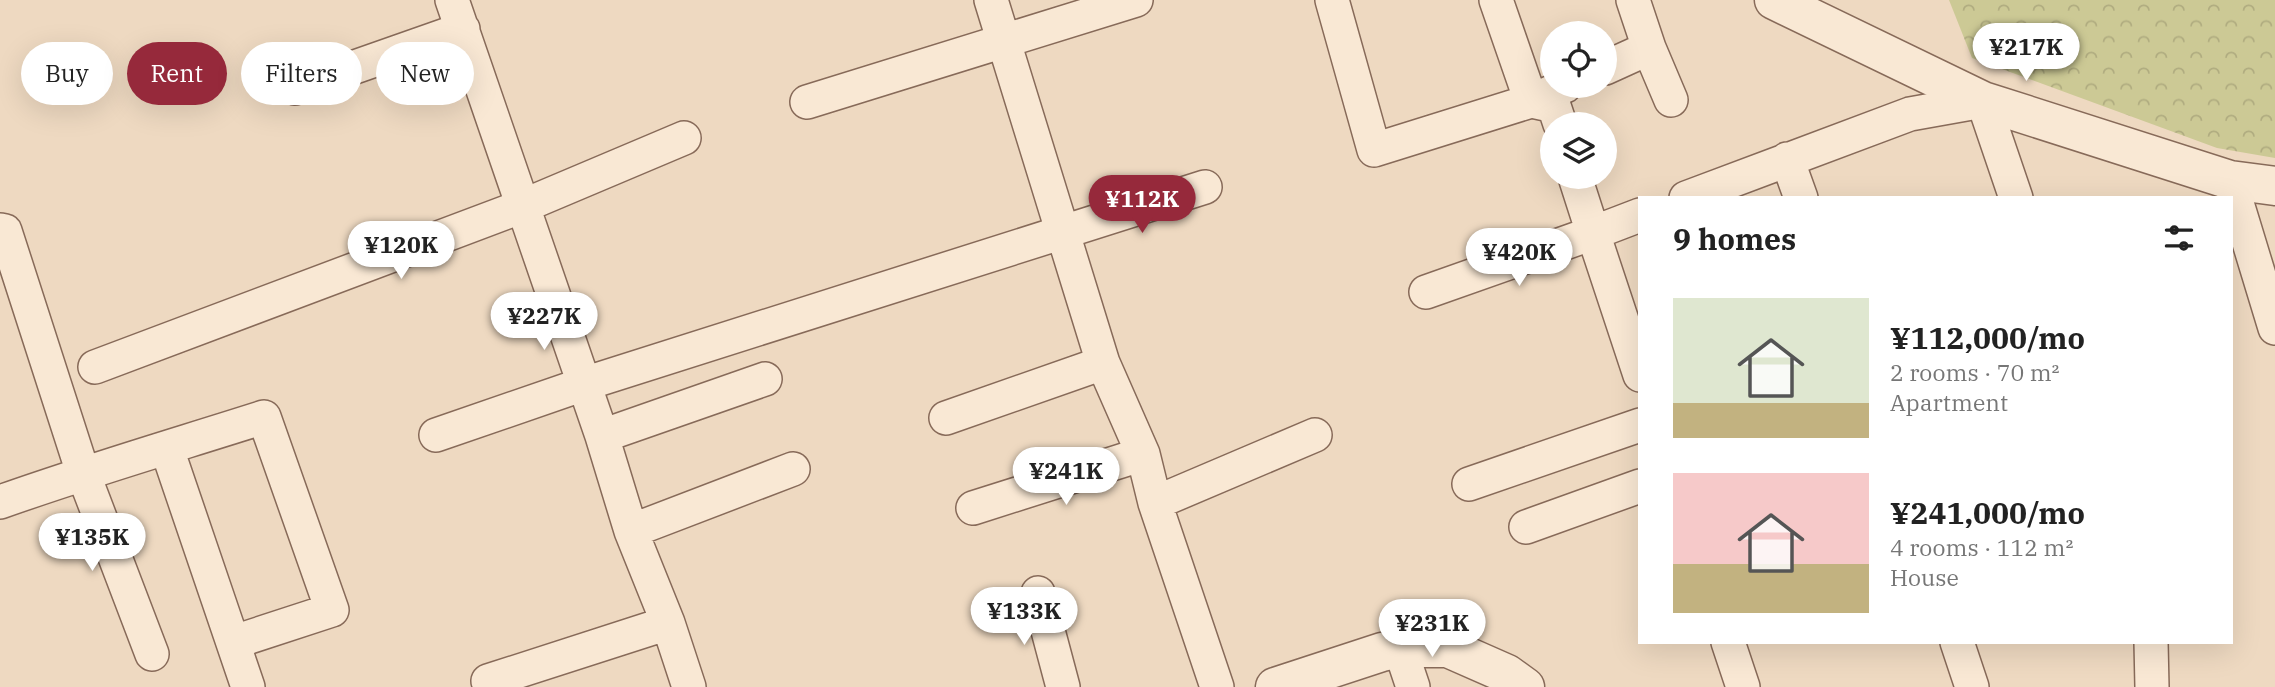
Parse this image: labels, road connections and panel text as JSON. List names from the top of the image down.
{
  "page": {
    "price": [
      "¥217K",
      "¥112K",
      "¥120K",
      "¥420K",
      "¥227K",
      "¥241K",
      "¥135K",
      "¥133K",
      "¥231K"
    ],
    "chip": [
      "Buy",
      "Rent",
      "Filters",
      "New"
    ],
    "heading": "9 homes",
    "list": [
      {
        "name": "¥112,000/mo",
        "note": "2 rooms · 70 m² · Apartment"
      },
      {
        "name": "¥241,000/mo",
        "note": "4 rooms · 112 m² · House"
      }
    ]
  }
}
